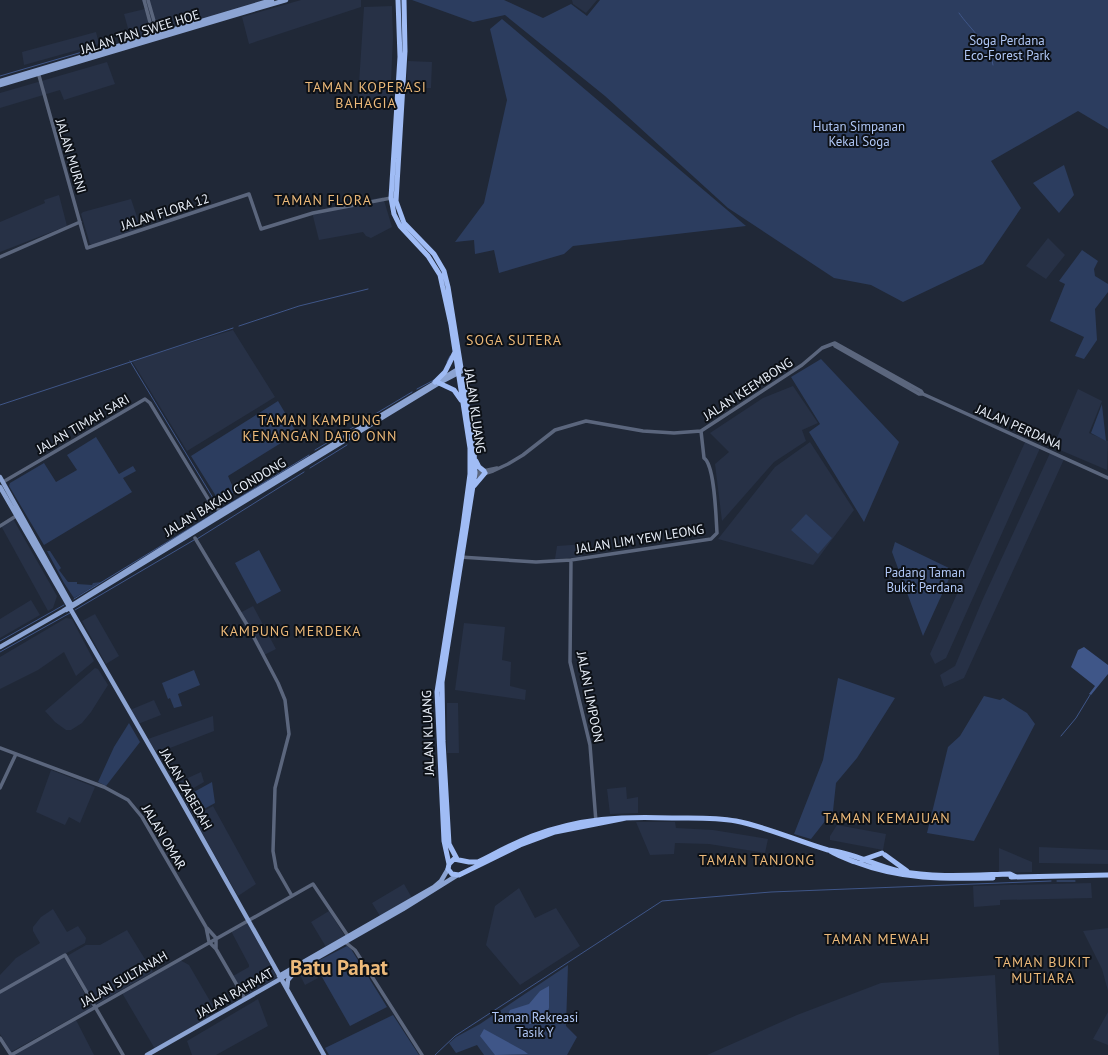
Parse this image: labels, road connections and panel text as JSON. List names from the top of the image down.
{
  "streets": {
    "highway": ["JALAN KLUANG"],
    "main road": [
      "JALAN TAN SWEE HOE",
      "JALAN BAKAU CONDONG",
      "JALAN ZABEDAH",
      "JALAN RAHMAT"
    ],
    "street": [
      "JALAN MURNI",
      "JALAN FLORA 12",
      "JALAN KEEMBONG",
      "JALAN TIMAH SARI",
      "JALAN PERDANA",
      "JALAN LIM YEW LEONG",
      "JALAN LIMPOON",
      "JALAN OMAR",
      "JALAN SULTANAH"
    ]
  },
  "crossings": [
    ["JALAN TAN SWEE HOE", "JALAN MURNI"],
    ["JALAN MURNI", "JALAN FLORA 12"],
    ["JALAN FLORA 12", "JALAN KLUANG"],
    ["JALAN KEEMBONG", "JALAN KLUANG"],
    ["JALAN KEEMBONG", "JALAN PERDANA"],
    ["JALAN KEEMBONG", "JALAN LIM YEW LEONG"],
    ["JALAN KLUANG", "JALAN BAKAU CONDONG"],
    ["JALAN KLUANG", "JALAN LIM YEW LEONG"],
    ["JALAN KLUANG", "JALAN RAHMAT"],
    ["JALAN TIMAH SARI", "JALAN BAKAU CONDONG"],
    ["JALAN BAKAU CONDONG", "JALAN ZABEDAH"],
    ["JALAN LIM YEW LEONG", "JALAN LIMPOON"],
    ["JALAN ZABEDAH", "JALAN SULTANAH"],
    ["JALAN ZABEDAH", "JALAN RAHMAT"],
    ["JALAN OMAR", "JALAN SULTANAH"],
    ["JALAN SULTANAH", "JALAN RAHMAT"]
  ],
  "districts": [
    "TAMAN KOPERASI BAHAGIA",
    "TAMAN FLORA",
    "SOGA SUTERA",
    "TAMAN KAMPUNG KENANGAN DATO ONN",
    "KAMPUNG MERDEKA",
    "TAMAN KEMAJUAN",
    "TAMAN TANJONG",
    "TAMAN MEWAH",
    "TAMAN BUKIT MUTIARA",
    "Batu Pahat"
  ],
  "parks": [
    "Soga Perdana Eco-Forest Park",
    "Hutan Simpanan Kekal Soga",
    "Padang Taman Bukit Perdana",
    "Taman Rekreasi Tasik Y"
  ]
}
